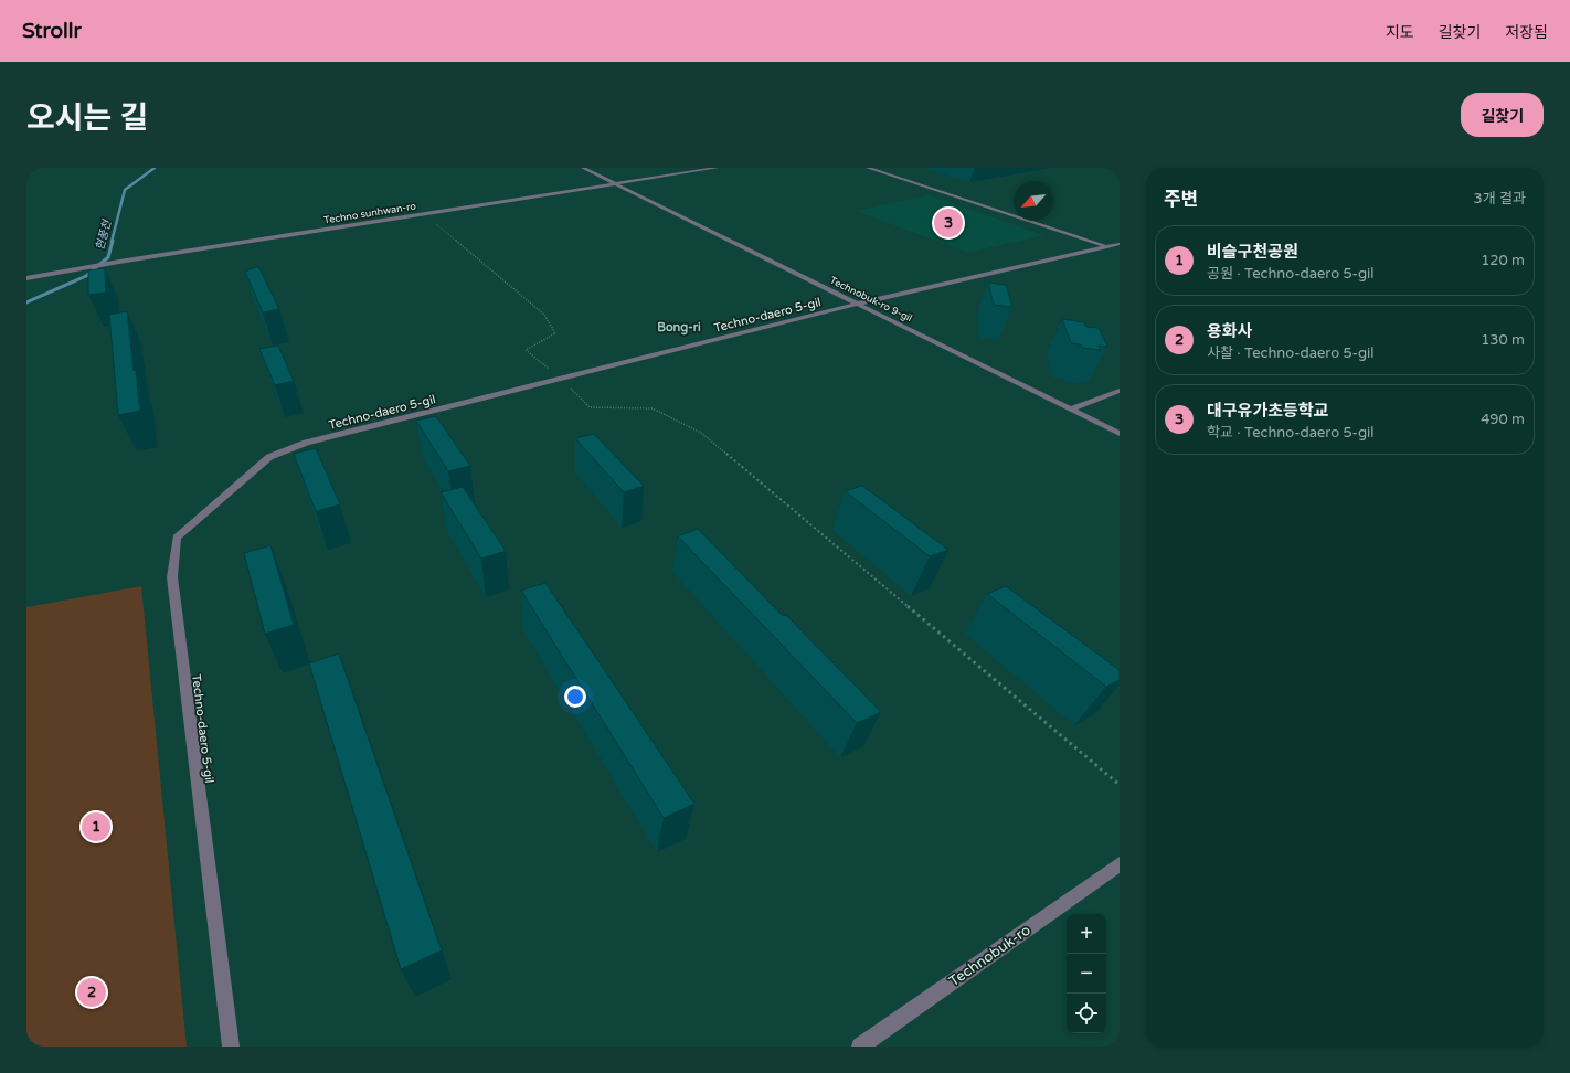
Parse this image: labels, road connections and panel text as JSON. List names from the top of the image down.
{
  "streets": {
    "street": [
      "Techno sunhwan-ro",
      "Technobuk-ro 9-gil",
      "Techno-daero 5-gil",
      "Technobuk-ro"
    ]
  },
  "crossings": [
    ["Techno sunhwan-ro", "Technobuk-ro 9-gil"],
    ["Technobuk-ro 9-gil", "Techno-daero 5-gil"]
  ],
  "districts": ["Bong-ri"],
  "water": ["현풍천"],
  "north": "bottom left",
  "page": {
    "header": "Strollr",
    "nav": ["지도", "길찾기", "저장됨"],
    "title": "오시는 길",
    "buttons": "길찾기",
    "heading": ["주변", "3개 결과"],
    "pins": ["3", "1", "2"],
    "list": [
      {
        "mark": "1",
        "name": "비슬구천공원",
        "note": "공원 · Techno-daero 5-gil",
        "value": "120 m"
      },
      {
        "mark": "2",
        "name": "용화사",
        "note": "사찰 · Techno-daero 5-gil",
        "value": "130 m"
      },
      {
        "mark": "3",
        "name": "대구유가초등학교",
        "note": "학교 · Techno-daero 5-gil",
        "value": "490 m"
      }
    ],
    "map_buttons": ["+", "−"]
  }
}
